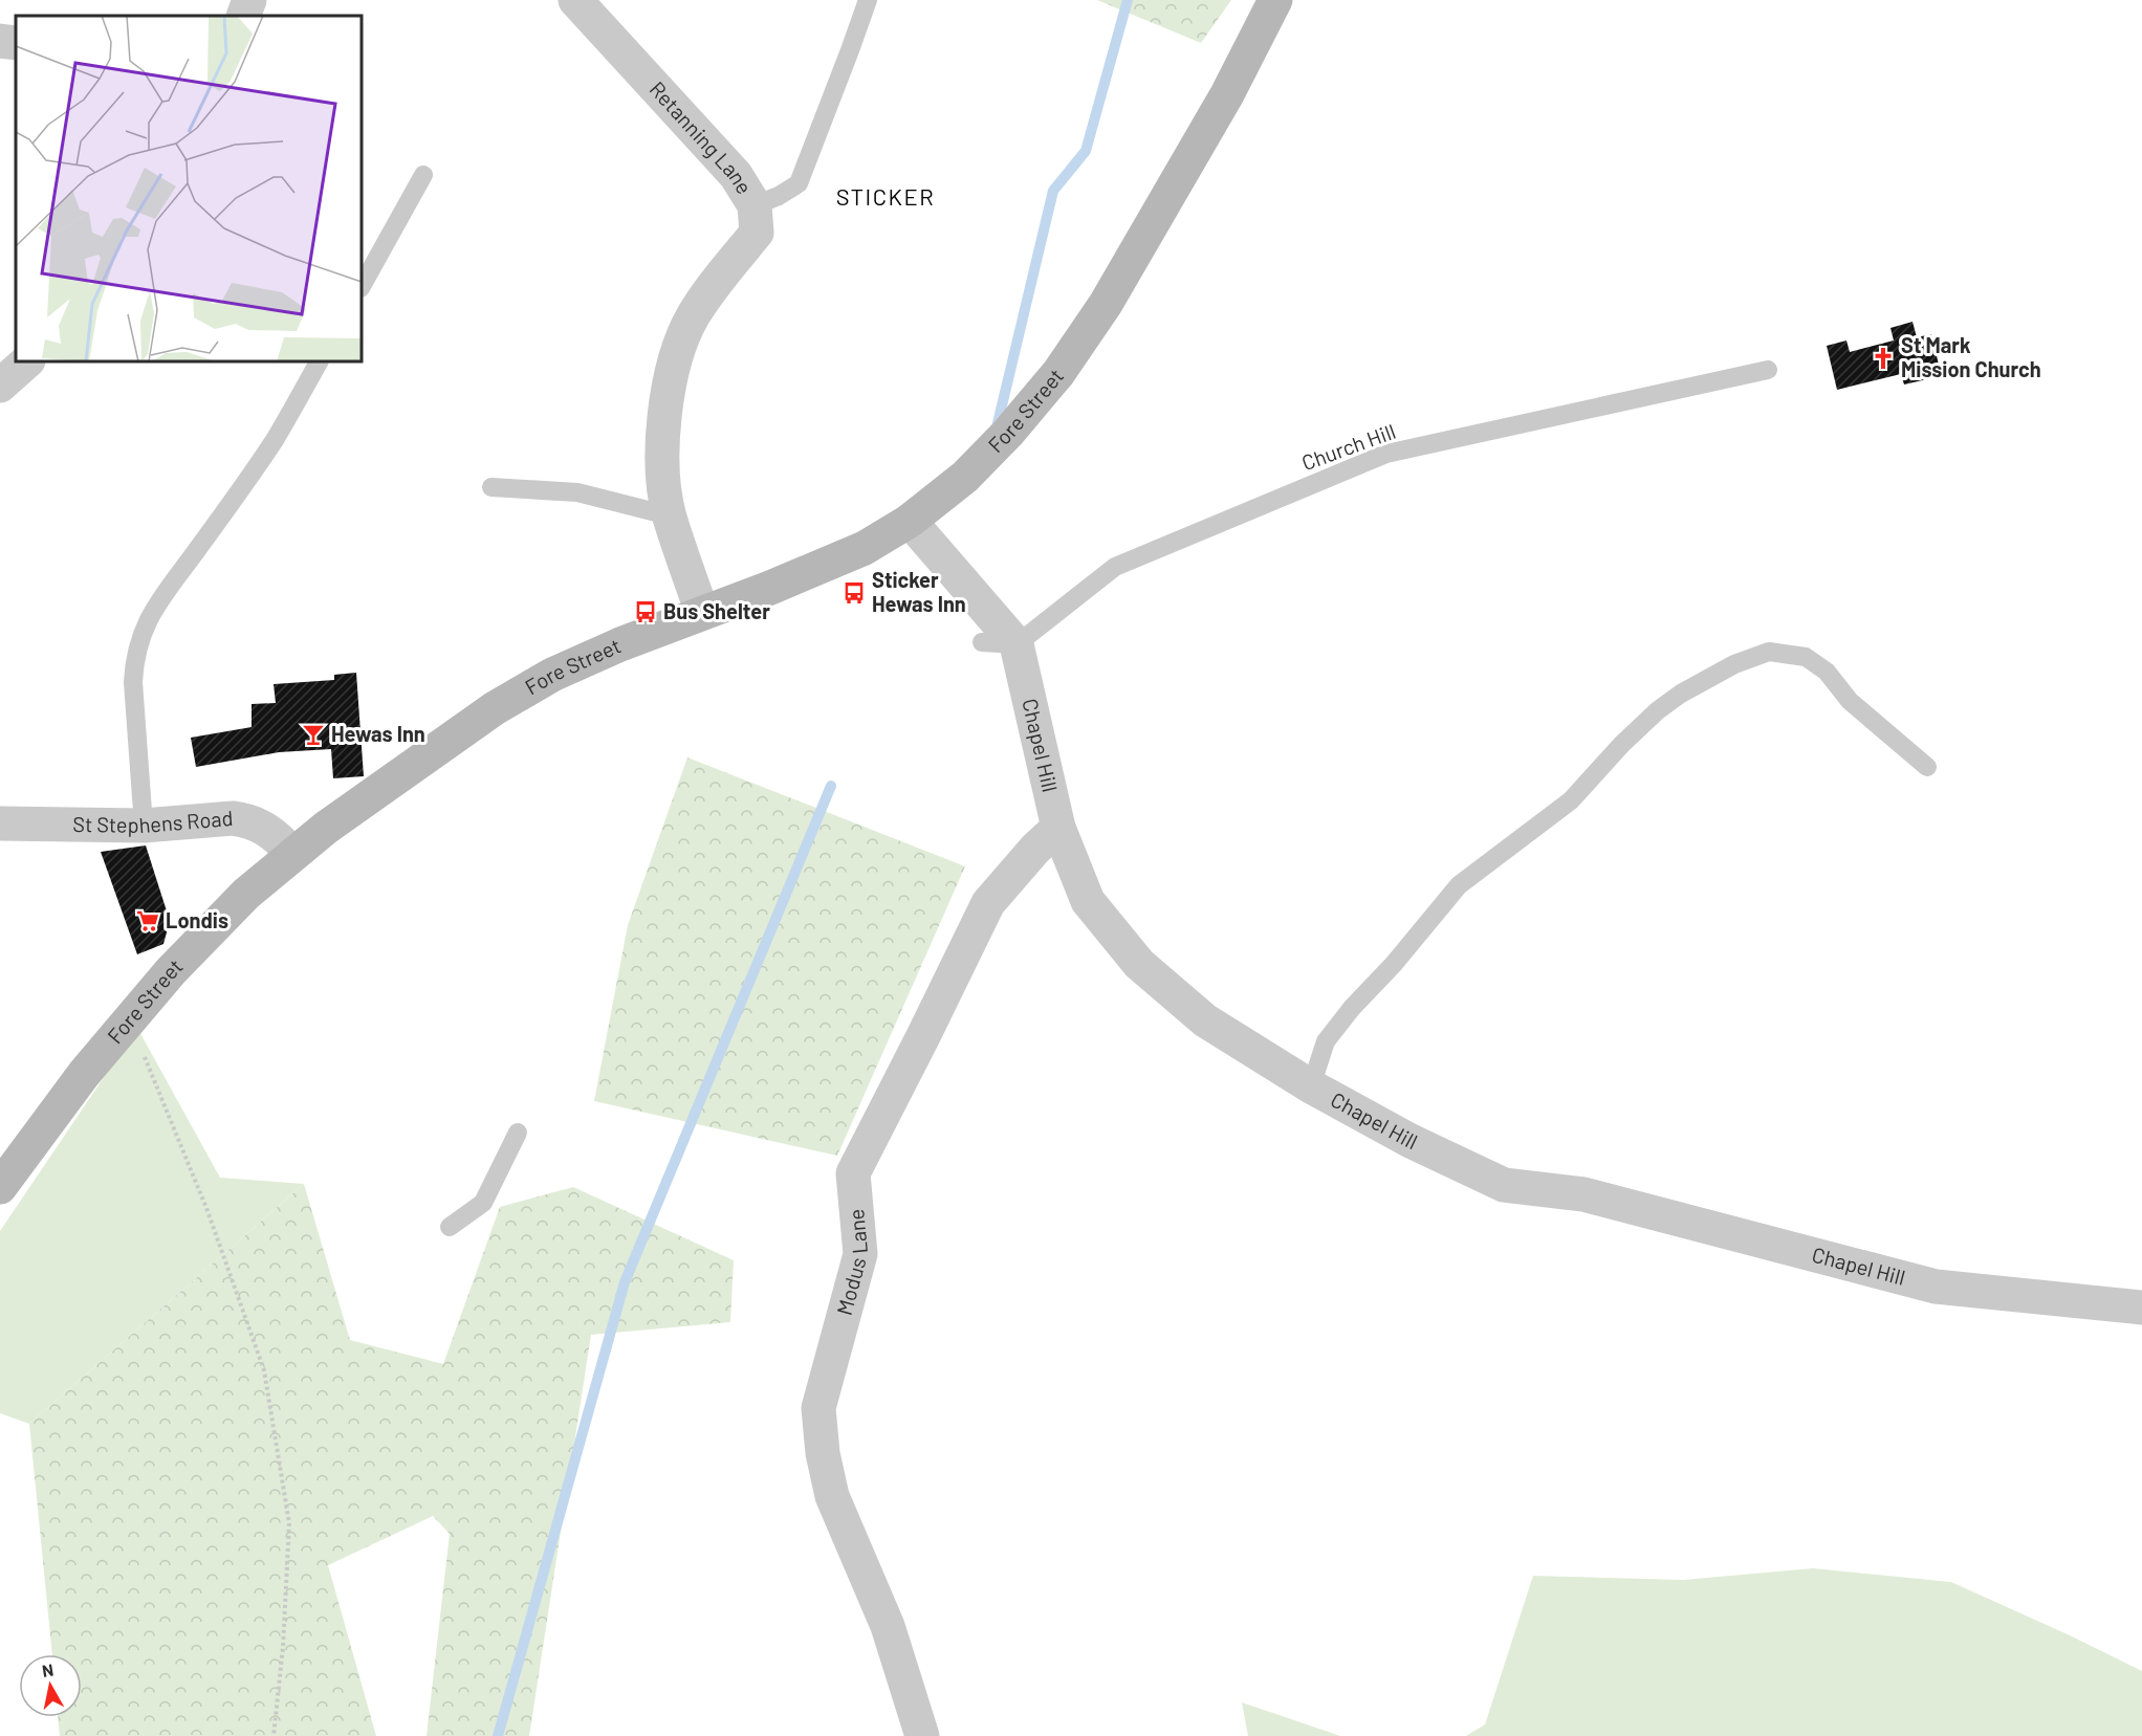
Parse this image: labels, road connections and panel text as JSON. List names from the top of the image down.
{
  "streets": {
    "street": [
      "Retanning Lane",
      "Fore Street",
      "Chapel Hill",
      "St Stephens Road",
      "Modus Lane"
    ],
    "lane": ["Church Hill"]
  },
  "crossings": [
    ["Retanning Lane", "Fore Street"],
    ["Fore Street", "Chapel Hill"],
    ["Fore Street", "St Stephens Road"],
    ["Church Hill", "Chapel Hill"],
    ["Chapel Hill", "Modus Lane"]
  ],
  "districts": ["STICKER"],
  "places": {
    "church": ["St Mark Mission Church"],
    "bus stop": ["Sticker Hewas Inn", "Bus Shelter"],
    "bar": ["Hewas Inn"],
    "supermarket": ["Londis"]
  },
  "north": "top"
}
